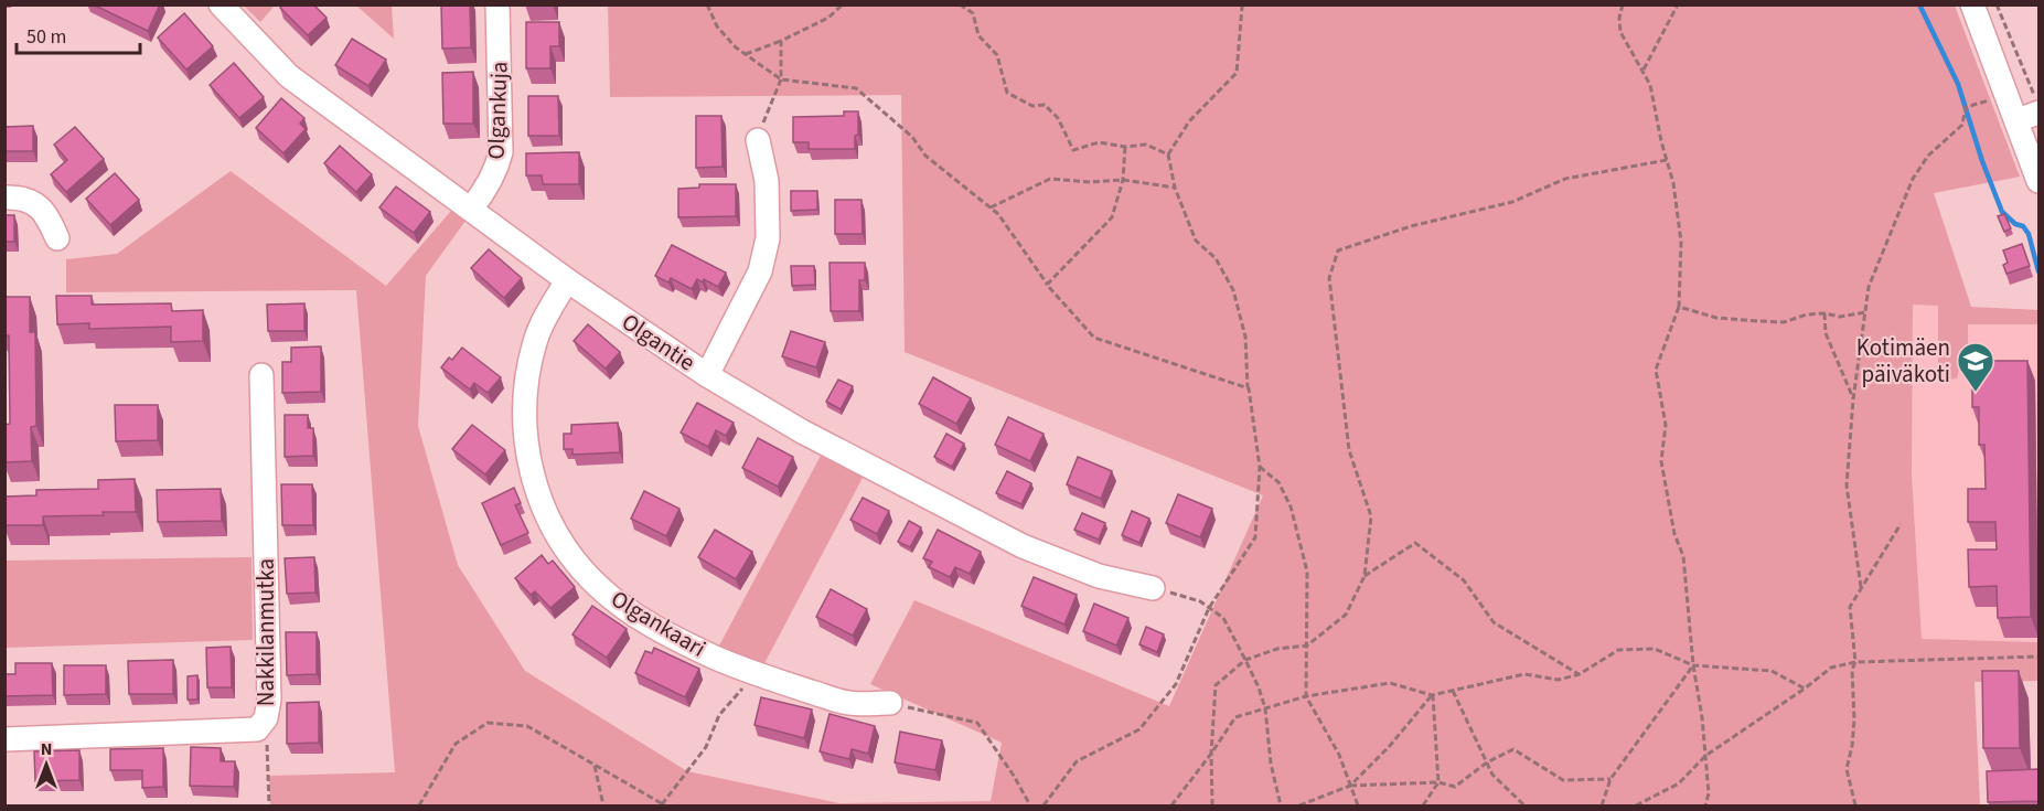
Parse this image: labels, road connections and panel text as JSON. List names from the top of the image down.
{
  "streets": {
    "street": [
      "Olgankuja",
      "Olgantie",
      "Olgankaari",
      "Nakkilanmutka"
    ]
  },
  "crossings": [
    ["Olgankuja", "Olgantie"],
    ["Olgantie", "Olgankaari"]
  ],
  "places": {
    "school or university": ["Kotimäen päiväkoti"]
  },
  "scale_bar": "50 m",
  "north": "top"
}
